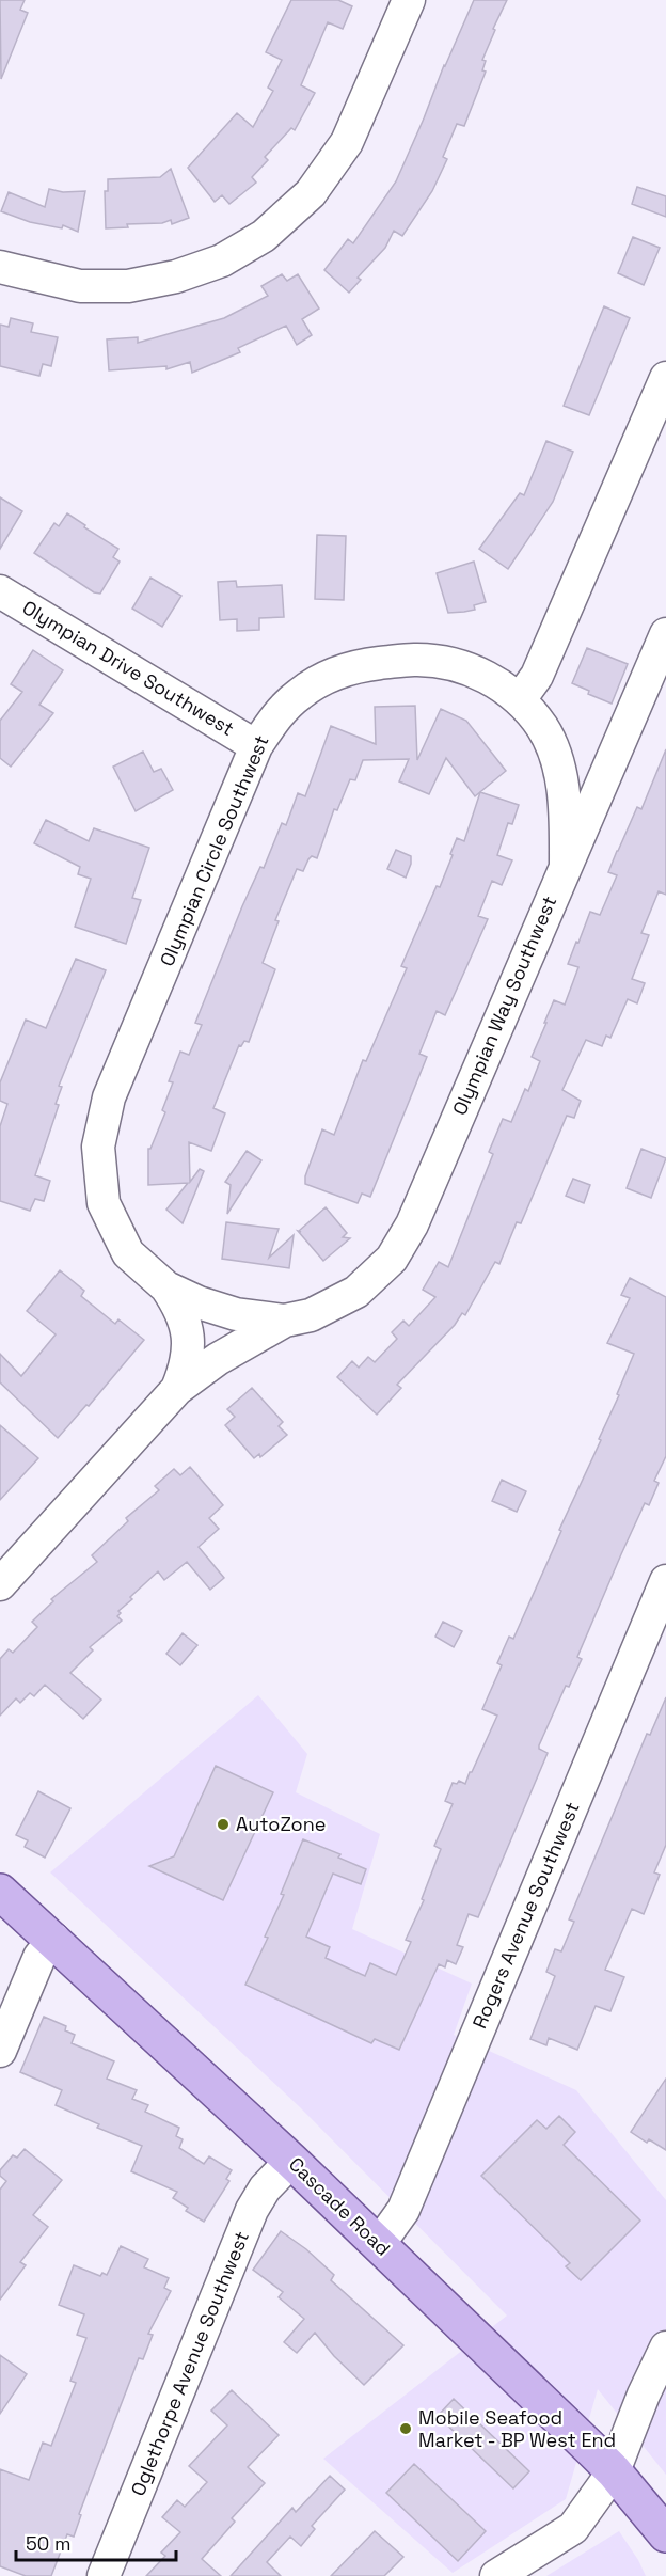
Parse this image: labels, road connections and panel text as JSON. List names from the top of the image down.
{
  "streets": {
    "main road": ["Cascade Road"],
    "street": [
      "Olympian Drive Southwest",
      "Olympian Circle Southwest",
      "Olympian Way Southwest",
      "Rogers Avenue Southwest",
      "Oglethorpe Avenue Southwest"
    ]
  },
  "crossings": [
    ["Olympian Drive Southwest", "Olympian Circle Southwest"],
    ["Olympian Circle Southwest", "Olympian Way Southwest"],
    ["Rogers Avenue Southwest", "Cascade Road"],
    ["Cascade Road", "Oglethorpe Avenue Southwest"]
  ],
  "places": ["AutoZone", "Mobile Seafood Market - BP West End"],
  "scale_bar": "50 m"
}
